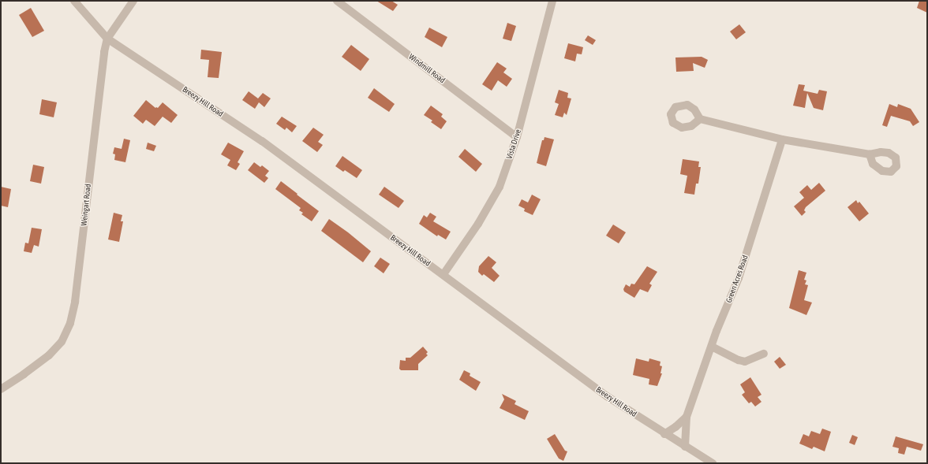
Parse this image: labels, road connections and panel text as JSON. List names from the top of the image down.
{
  "streets": {
    "street": [
      "Windmill Road",
      "Breezy Hill Road",
      "Vista Drive",
      "Weingart Road",
      "Green Acres Road"
    ]
  },
  "crossings": [
    ["Windmill Road", "Vista Drive"],
    ["Breezy Hill Road", "Vista Drive"],
    ["Breezy Hill Road", "Weingart Road"],
    ["Breezy Hill Road", "Green Acres Road"]
  ]
}
